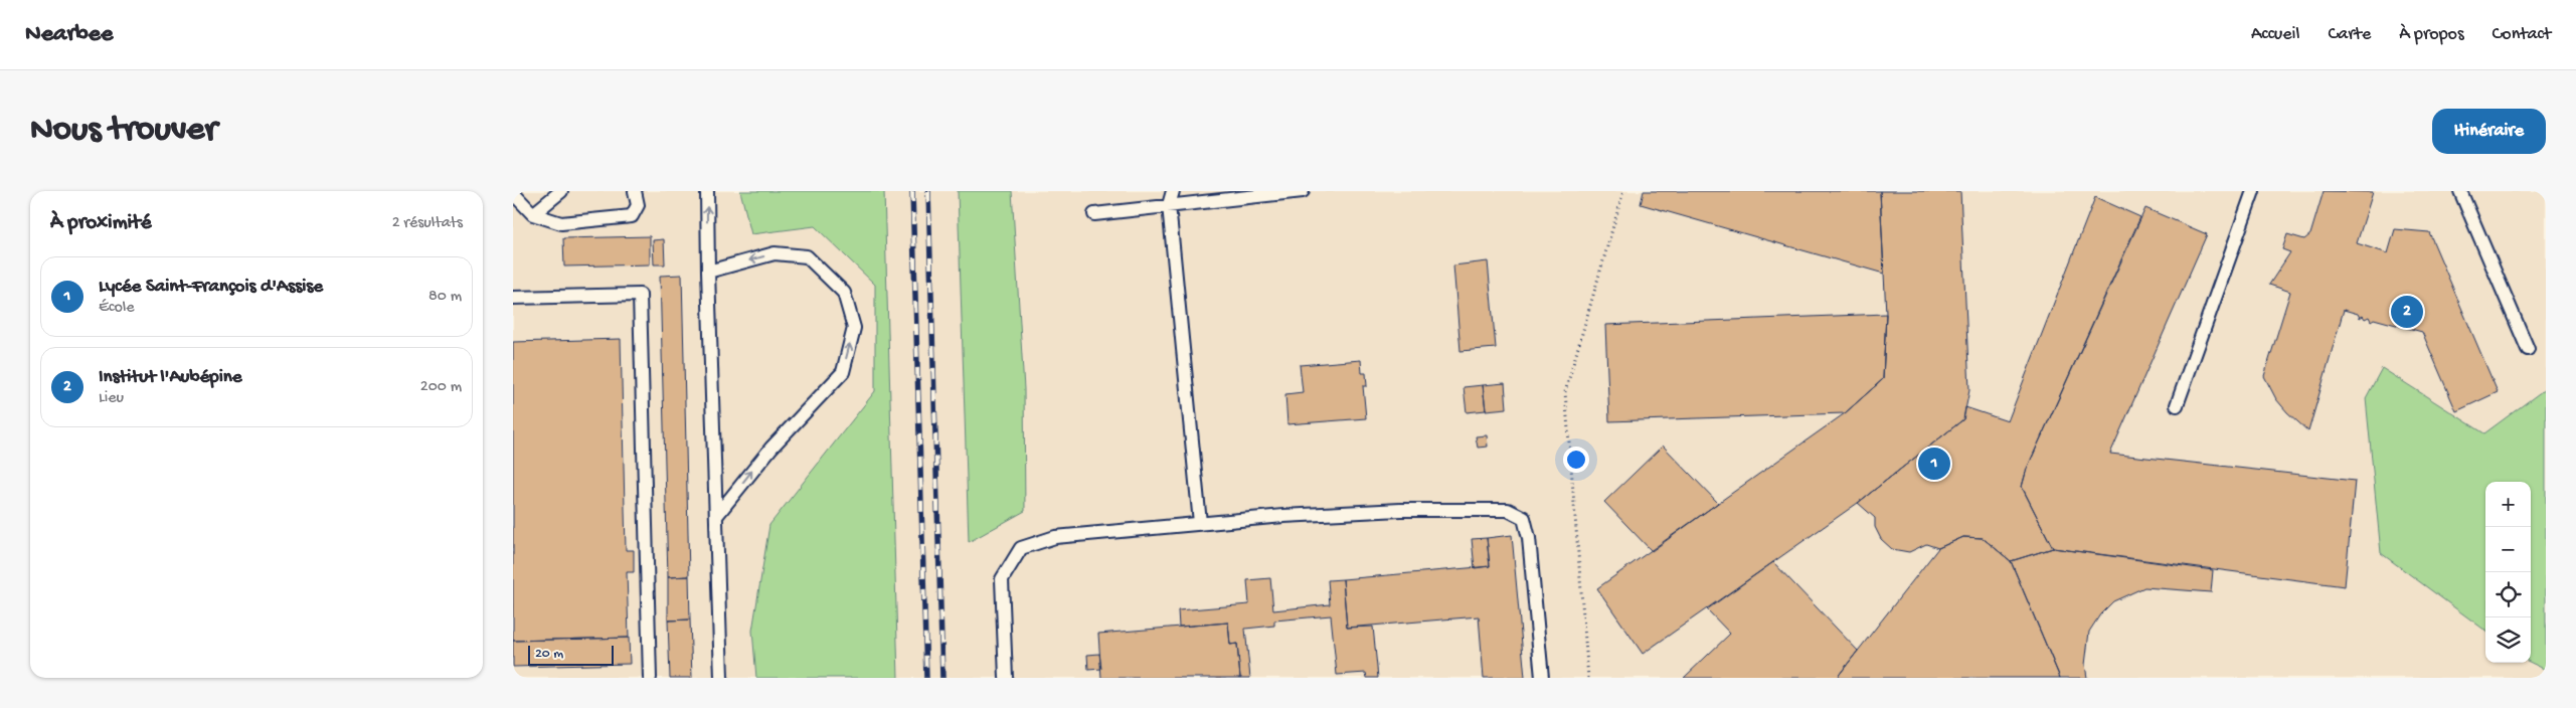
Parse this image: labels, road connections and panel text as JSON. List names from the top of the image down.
{
  "scale_bar": "20 m",
  "page": {
    "header": "Nearbee",
    "nav": [
      "Accueil",
      "Carte",
      "À propos",
      "Contact"
    ],
    "buttons": "Itinéraire",
    "title": "Nous trouver",
    "heading": ["À proximité", "2 résultats"],
    "list": [
      {
        "mark": "1",
        "name": "Lycée Saint-François d'Assise",
        "note": "École",
        "value": "80 m"
      },
      {
        "mark": "2",
        "name": "Institut l'Aubépine",
        "note": "Lieu",
        "value": "200 m"
      }
    ],
    "pins": ["2", "1"],
    "map_buttons": ["+", "−"],
    "scale": "20 m"
  }
}
